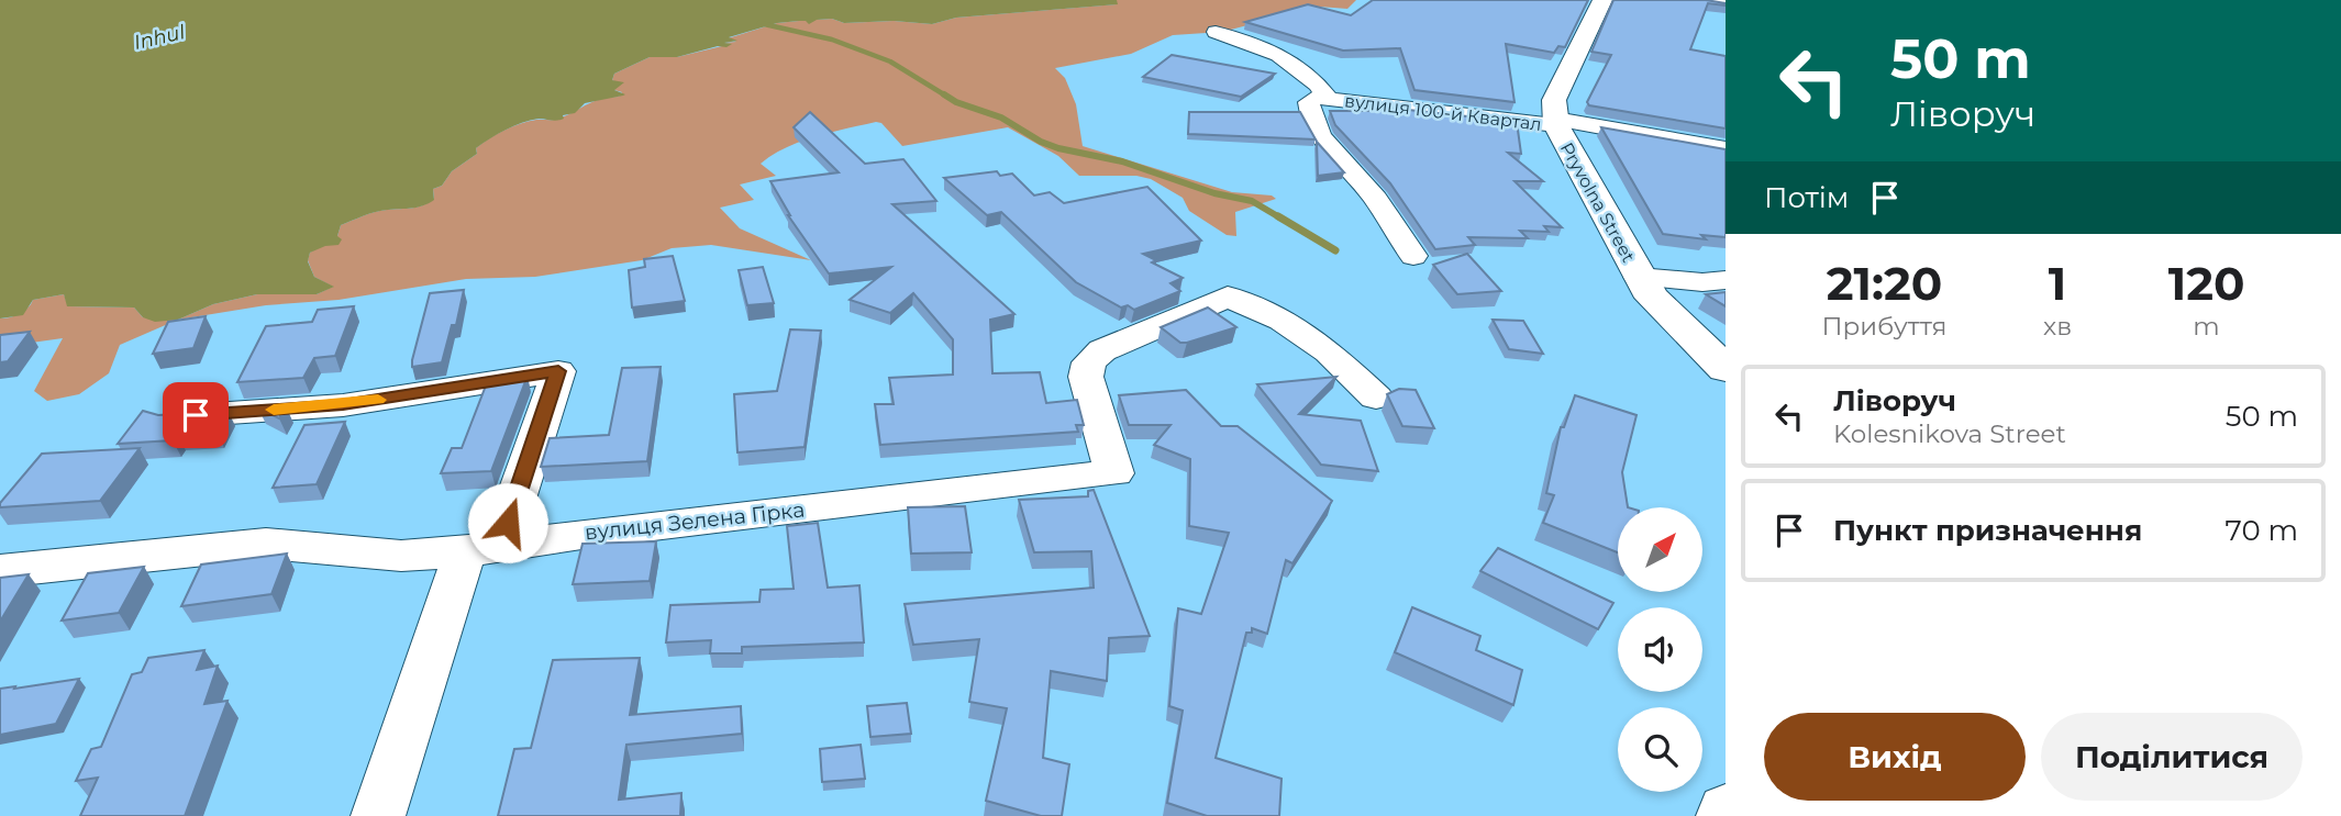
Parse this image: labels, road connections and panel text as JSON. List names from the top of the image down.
{
  "streets": {
    "street": ["вулиця 100-й Квартал", "Pryvolna Street", "вулиця Зелена Гірка"]
  },
  "crossings": [
    ["вулиця 100-й Квартал", "Pryvolna Street"]
  ],
  "water": ["Inhul"],
  "north": "top right",
  "page": {
    "turn": ["50 m", "Ліворуч"],
    "then": "Потім",
    "eta": [
      "21:20",
      "Прибуття",
      "1",
      "хв",
      "120",
      "m"
    ],
    "list": [
      {
        "name": "Ліворуч",
        "note": "Kolesnikova Street",
        "value": "50 m"
      },
      {
        "name": "Пункт призначення",
        "value": "70 m"
      }
    ],
    "buttons": ["Вихід", "Поділитися"]
  }
}
